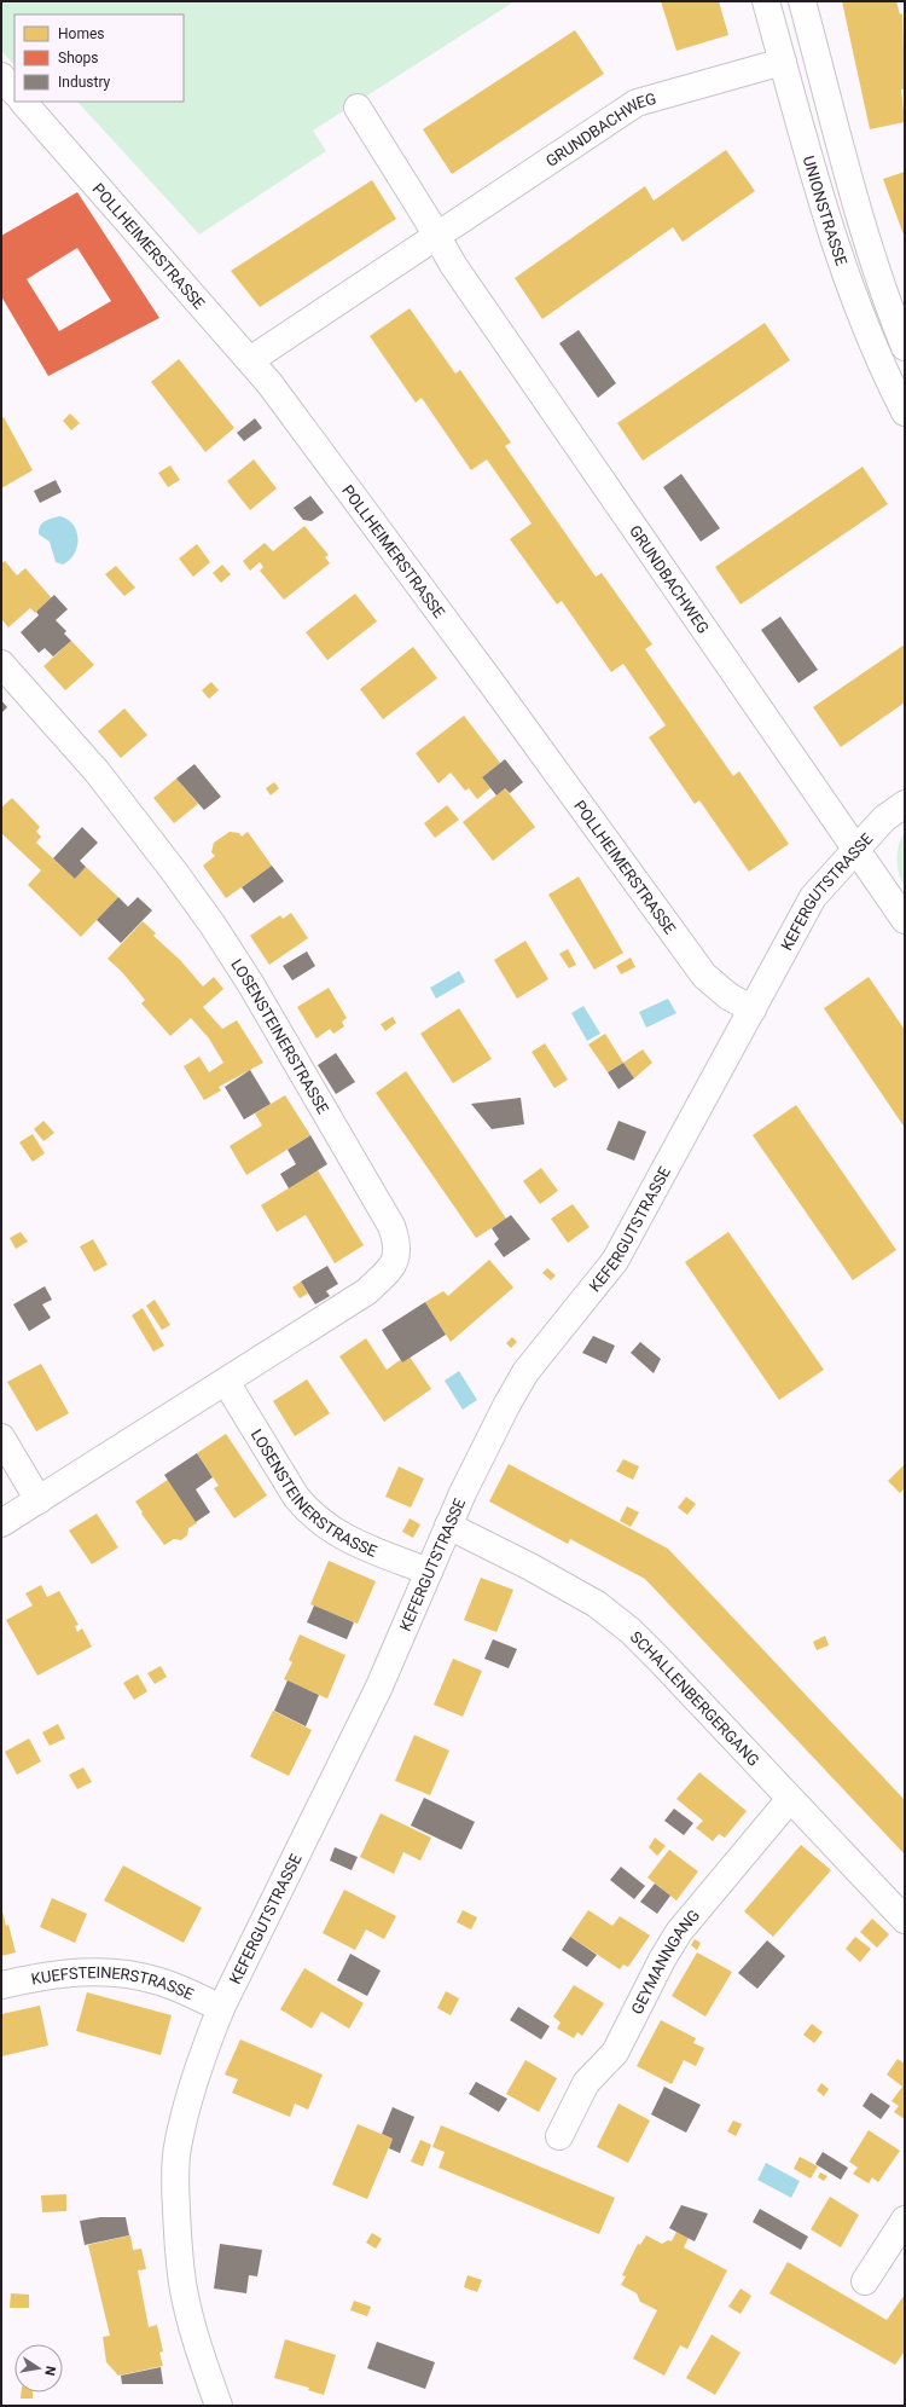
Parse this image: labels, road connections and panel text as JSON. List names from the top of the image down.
{
  "streets": {
    "street": [
      "GRUNDBACHWEG",
      "UNIONSTRASSE",
      "POLLHEIMERSTRASSE",
      "KEFERGUTSTRASSE",
      "LOSENSTEINERSTRASSE",
      "SCHALLENBERGERGANG",
      "GEYMANNGANG",
      "KUEFSTEINERSTRASSE"
    ]
  },
  "crossings": [
    ["GRUNDBACHWEG", "UNIONSTRASSE"],
    ["GRUNDBACHWEG", "POLLHEIMERSTRASSE"],
    ["GRUNDBACHWEG", "KEFERGUTSTRASSE"],
    ["POLLHEIMERSTRASSE", "KEFERGUTSTRASSE"],
    ["KEFERGUTSTRASSE", "LOSENSTEINERSTRASSE"],
    ["KEFERGUTSTRASSE", "SCHALLENBERGERGANG"],
    ["KEFERGUTSTRASSE", "KUEFSTEINERSTRASSE"],
    ["SCHALLENBERGERGANG", "GEYMANNGANG"]
  ],
  "legend": ["Homes", "Shops", "Industry"],
  "north": "right"
}
